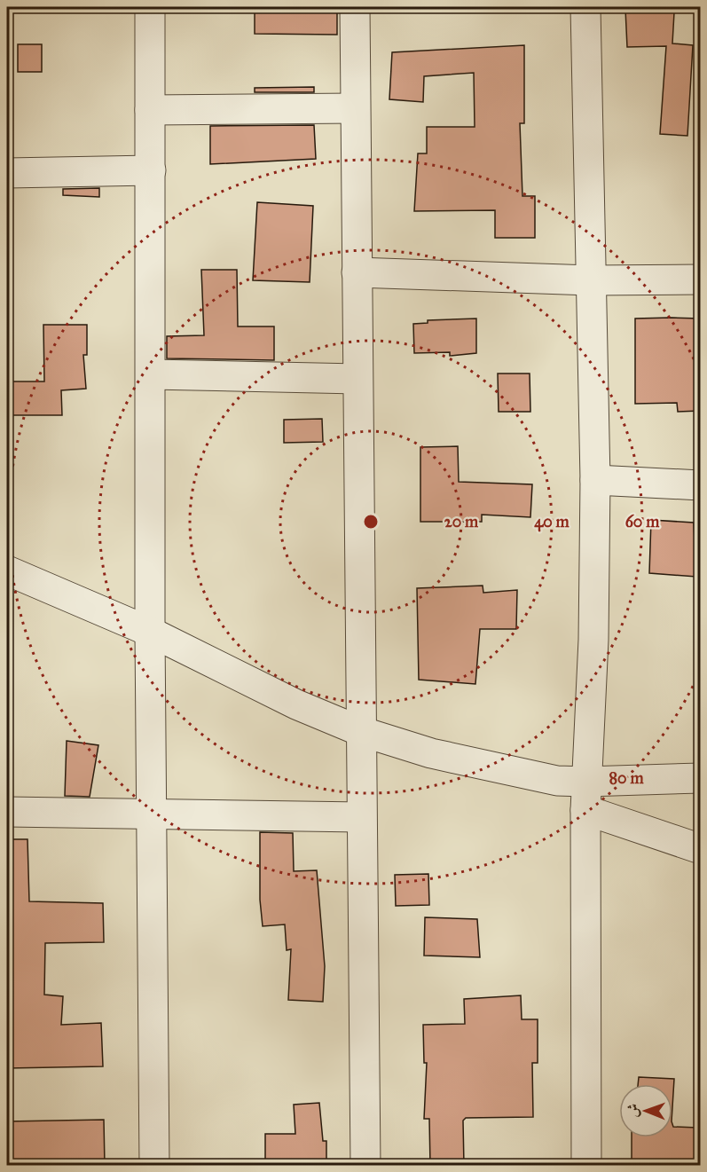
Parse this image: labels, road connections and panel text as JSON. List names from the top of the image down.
{
  "north": "left",
  "rings": [
    "20 m",
    "40 m",
    "60 m",
    "80 m"
  ]
}
